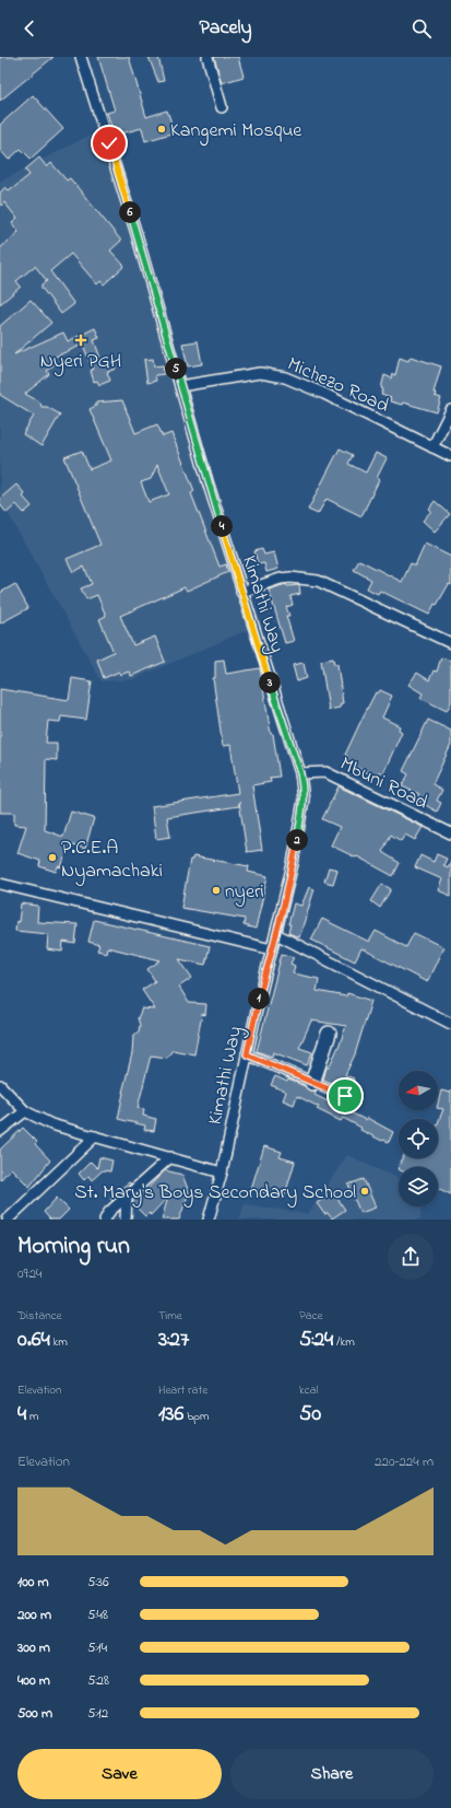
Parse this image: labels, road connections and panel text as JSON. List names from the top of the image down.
{
  "streets": {
    "street": ["Michezo Road", "Kimathi Way", "Mbuni Road"]
  },
  "crossings": [
    ["Michezo Road", "Kimathi Way"],
    ["Kimathi Way", "Mbuni Road"]
  ],
  "places": {
    "other": [
      "Kangemi Mosque",
      "P.C.E.A Nyamachaki",
      "nyeri",
      "St. Mary's Boys Secondary School"
    ],
    "health": ["Nyeri PGH"]
  },
  "north": "left",
  "page": {
    "header": "Pacely",
    "pins": [
      "6",
      "5",
      "4",
      "3",
      "2",
      "1"
    ],
    "heading": ["Morning run", "09:24"],
    "stats": [
      ["Distance", "0.64 km"],
      ["Time", "3:27"],
      ["Pace", "5:24 /km"],
      ["Elevation", "4 m"],
      ["Heart rate", "136 bpm"],
      ["kcal", "50"]
    ],
    "chart": ["Elevation", "220–224 m"],
    "list": [
      {
        "name": "100 m",
        "note": "5:36"
      },
      {
        "name": "200 m",
        "note": "5:48"
      },
      {
        "name": "300 m",
        "note": "5:14"
      },
      {
        "name": "400 m",
        "note": "5:28"
      },
      {
        "name": "500 m",
        "note": "5:12"
      }
    ],
    "buttons": ["Save", "Share"]
  }
}
